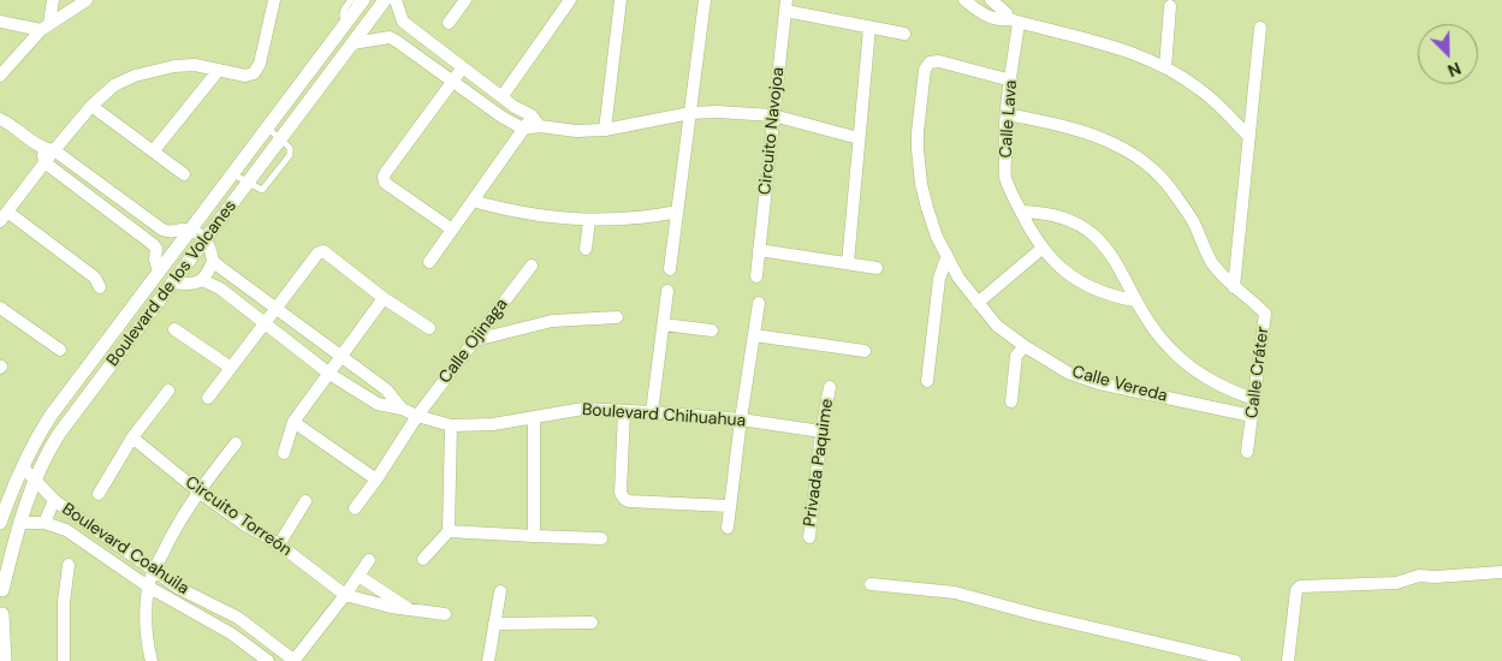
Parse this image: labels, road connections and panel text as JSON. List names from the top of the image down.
{
  "streets": {
    "street": [
      "Calle Lava",
      "Circuito Navojoa",
      "Boulevard de los Volcanes",
      "Calle Ojinaga",
      "Calle Cráter",
      "Calle Vereda",
      "Boulevard Chihuahua",
      "Privada Paquime",
      "Circuito Torreón",
      "Boulevard Coahuila"
    ]
  },
  "crossings": [
    ["Calle Lava", "Calle Cráter"],
    ["Calle Lava", "Calle Vereda"],
    ["Boulevard de los Volcanes", "Boulevard Coahuila"],
    ["Calle Ojinaga", "Boulevard Chihuahua"],
    ["Calle Cráter", "Calle Vereda"],
    ["Boulevard Chihuahua", "Privada Paquime"]
  ],
  "north": "bottom right"
}
